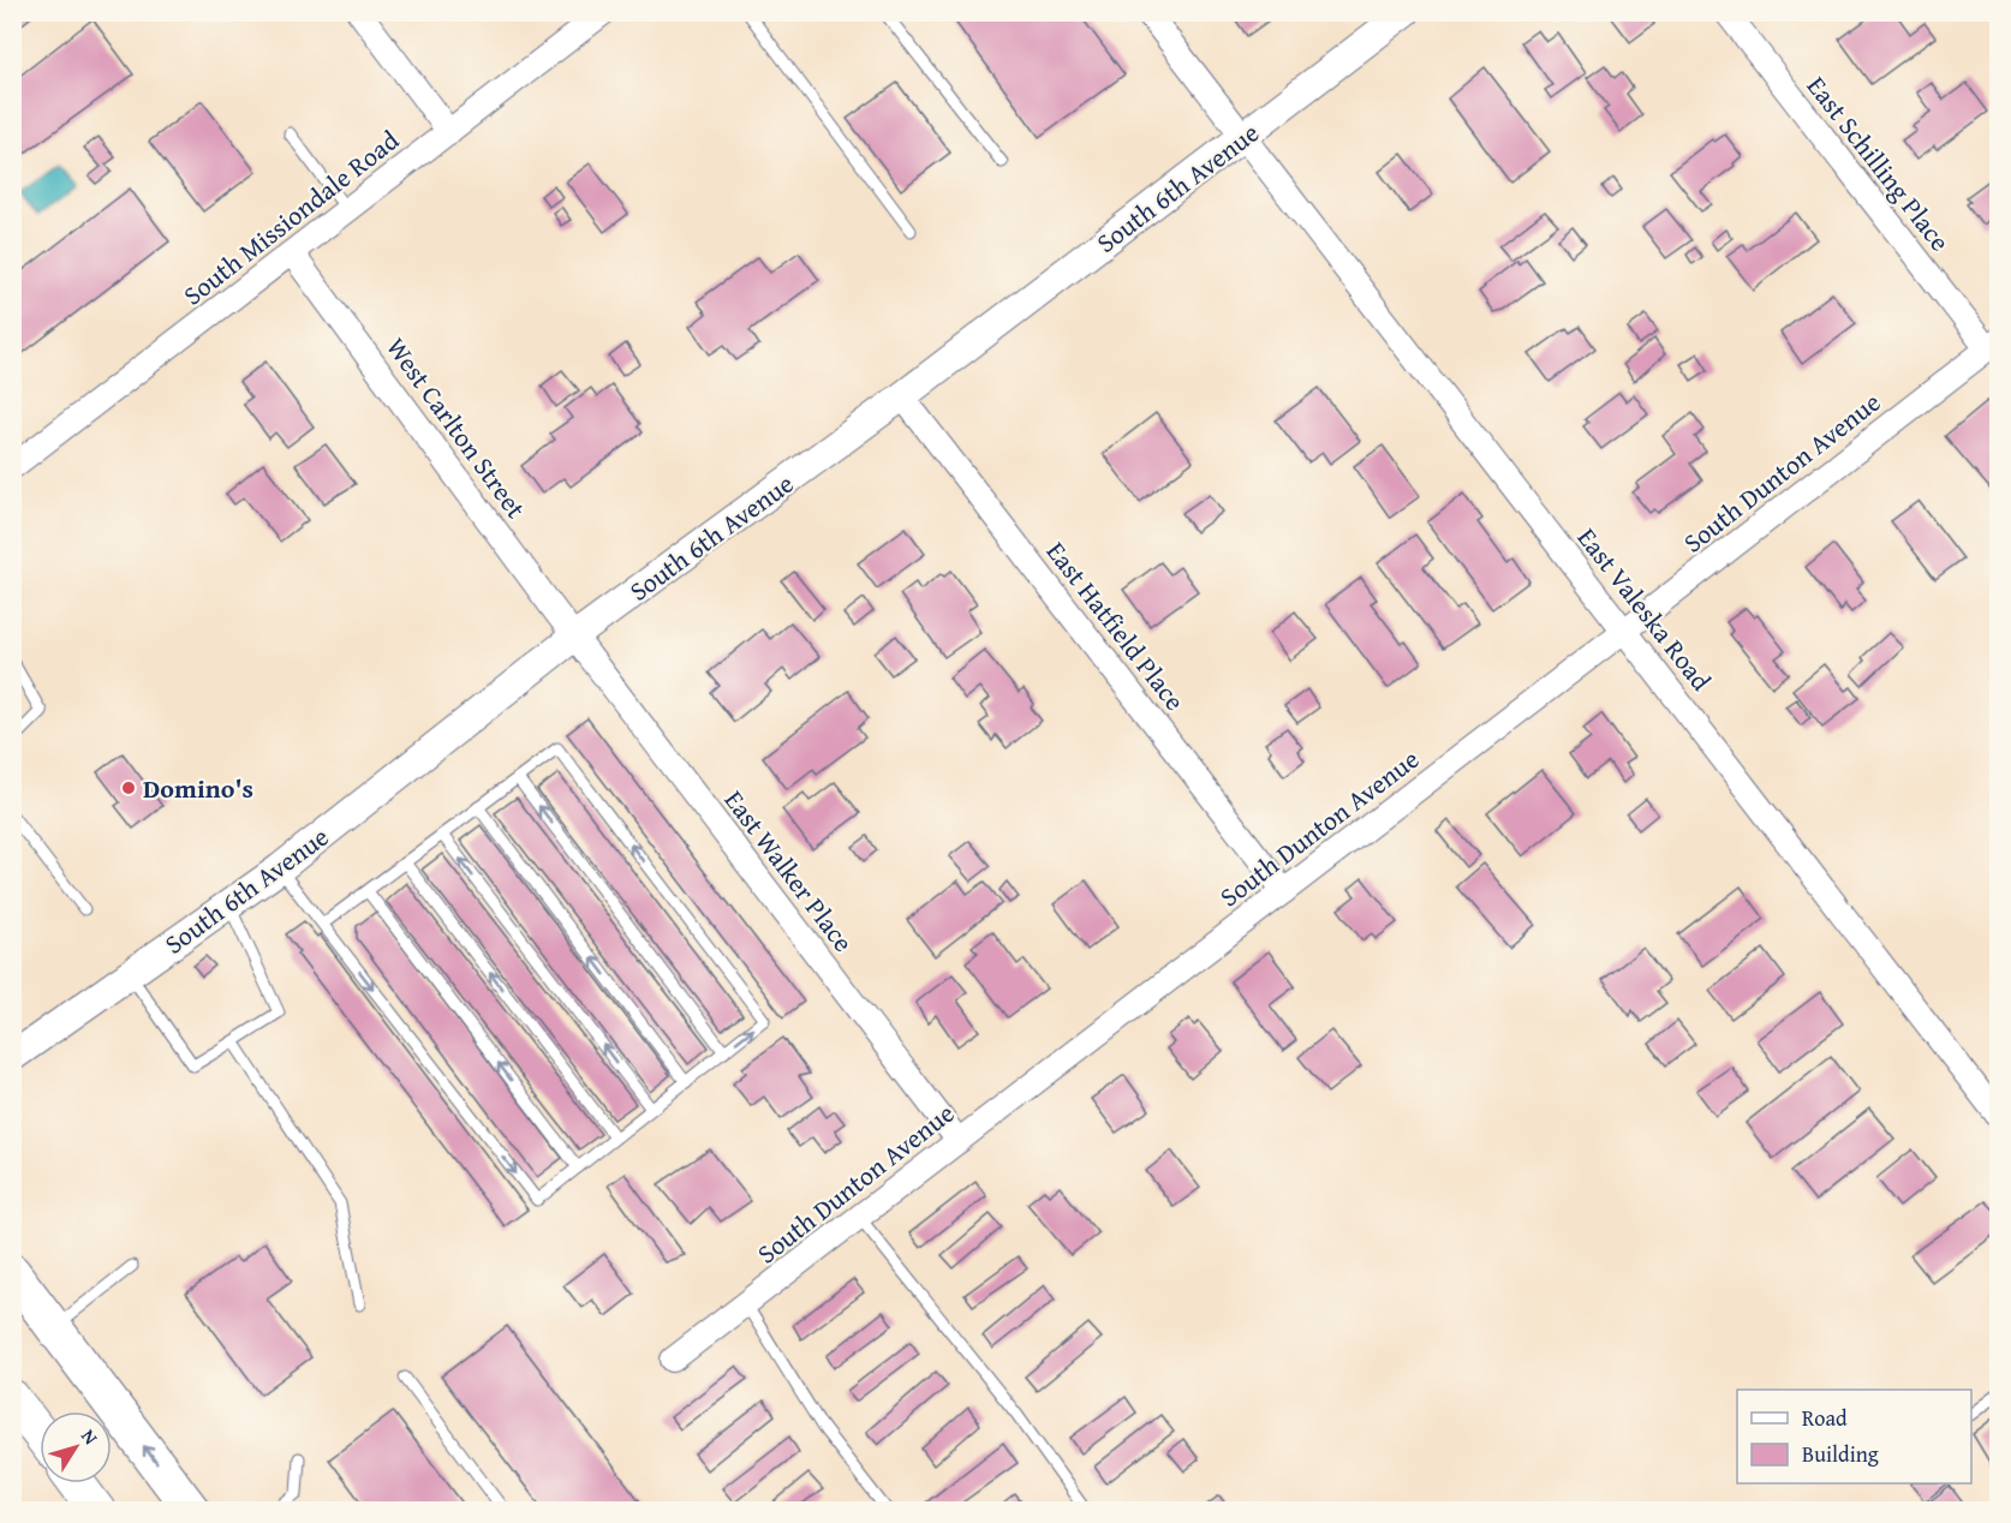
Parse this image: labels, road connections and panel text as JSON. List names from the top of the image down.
{
  "streets": {
    "street": [
      "East Schilling Place",
      "South 6th Avenue",
      "South Missiondale Road",
      "West Carlton Street",
      "South Dunton Avenue",
      "East Valeska Road",
      "East Hatfield Place",
      "East Walker Place"
    ]
  },
  "crossings": [
    ["East Schilling Place", "South Dunton Avenue"],
    ["South 6th Avenue", "West Carlton Street"],
    ["South 6th Avenue", "East Valeska Road"],
    ["South 6th Avenue", "East Hatfield Place"],
    ["South 6th Avenue", "East Walker Place"],
    ["South Missiondale Road", "West Carlton Street"],
    ["West Carlton Street", "East Walker Place"],
    ["South Dunton Avenue", "East Valeska Road"],
    ["South Dunton Avenue", "East Hatfield Place"],
    ["South Dunton Avenue", "East Walker Place"]
  ],
  "places": ["Domino's"],
  "legend": ["Road", "Building"],
  "north": "top right"
}
